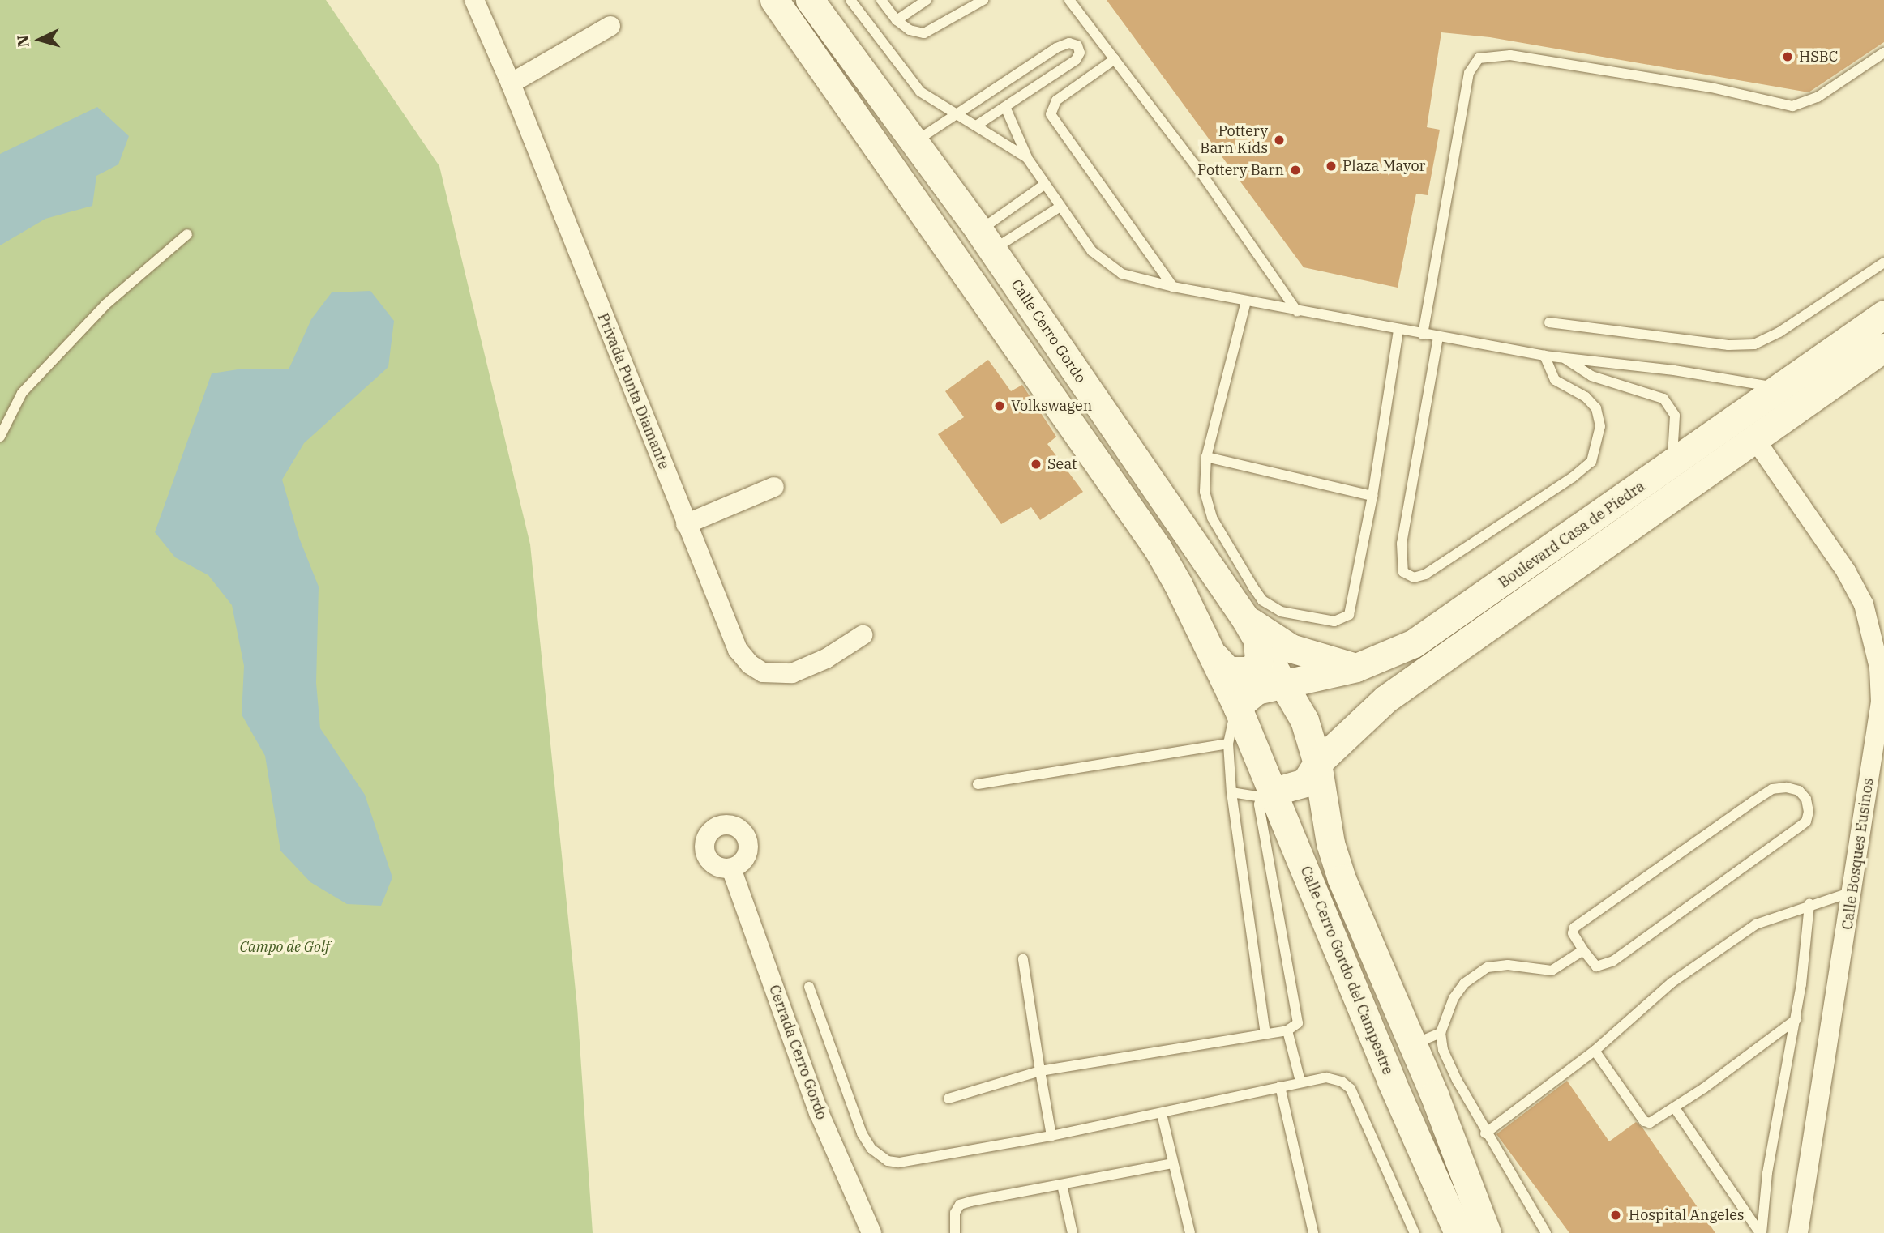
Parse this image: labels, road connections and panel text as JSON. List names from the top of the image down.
{
  "streets": {
    "main road": ["Calle Cerro Gordo", "Boulevard Casa de Piedra", "Calle Cerro Gordo del Campestre"],
    "street": ["Privada Punta Diamante", "Calle Bosques Eusinos", "Cerrada Cerro Gordo"]
  },
  "crossings": [
    ["Calle Cerro Gordo", "Boulevard Casa de Piedra"],
    ["Calle Cerro Gordo", "Calle Cerro Gordo del Campestre"],
    ["Boulevard Casa de Piedra", "Calle Bosques Eusinos"],
    ["Boulevard Casa de Piedra", "Calle Cerro Gordo del Campestre"]
  ],
  "parks": ["Campo de Golf"],
  "places": [
    "HSBC",
    "Pottery Barn Kids",
    "Plaza Mayor",
    "Pottery Barn",
    "Volkswagen",
    "Seat",
    "Hospital Angeles"
  ],
  "north": "left"
}
